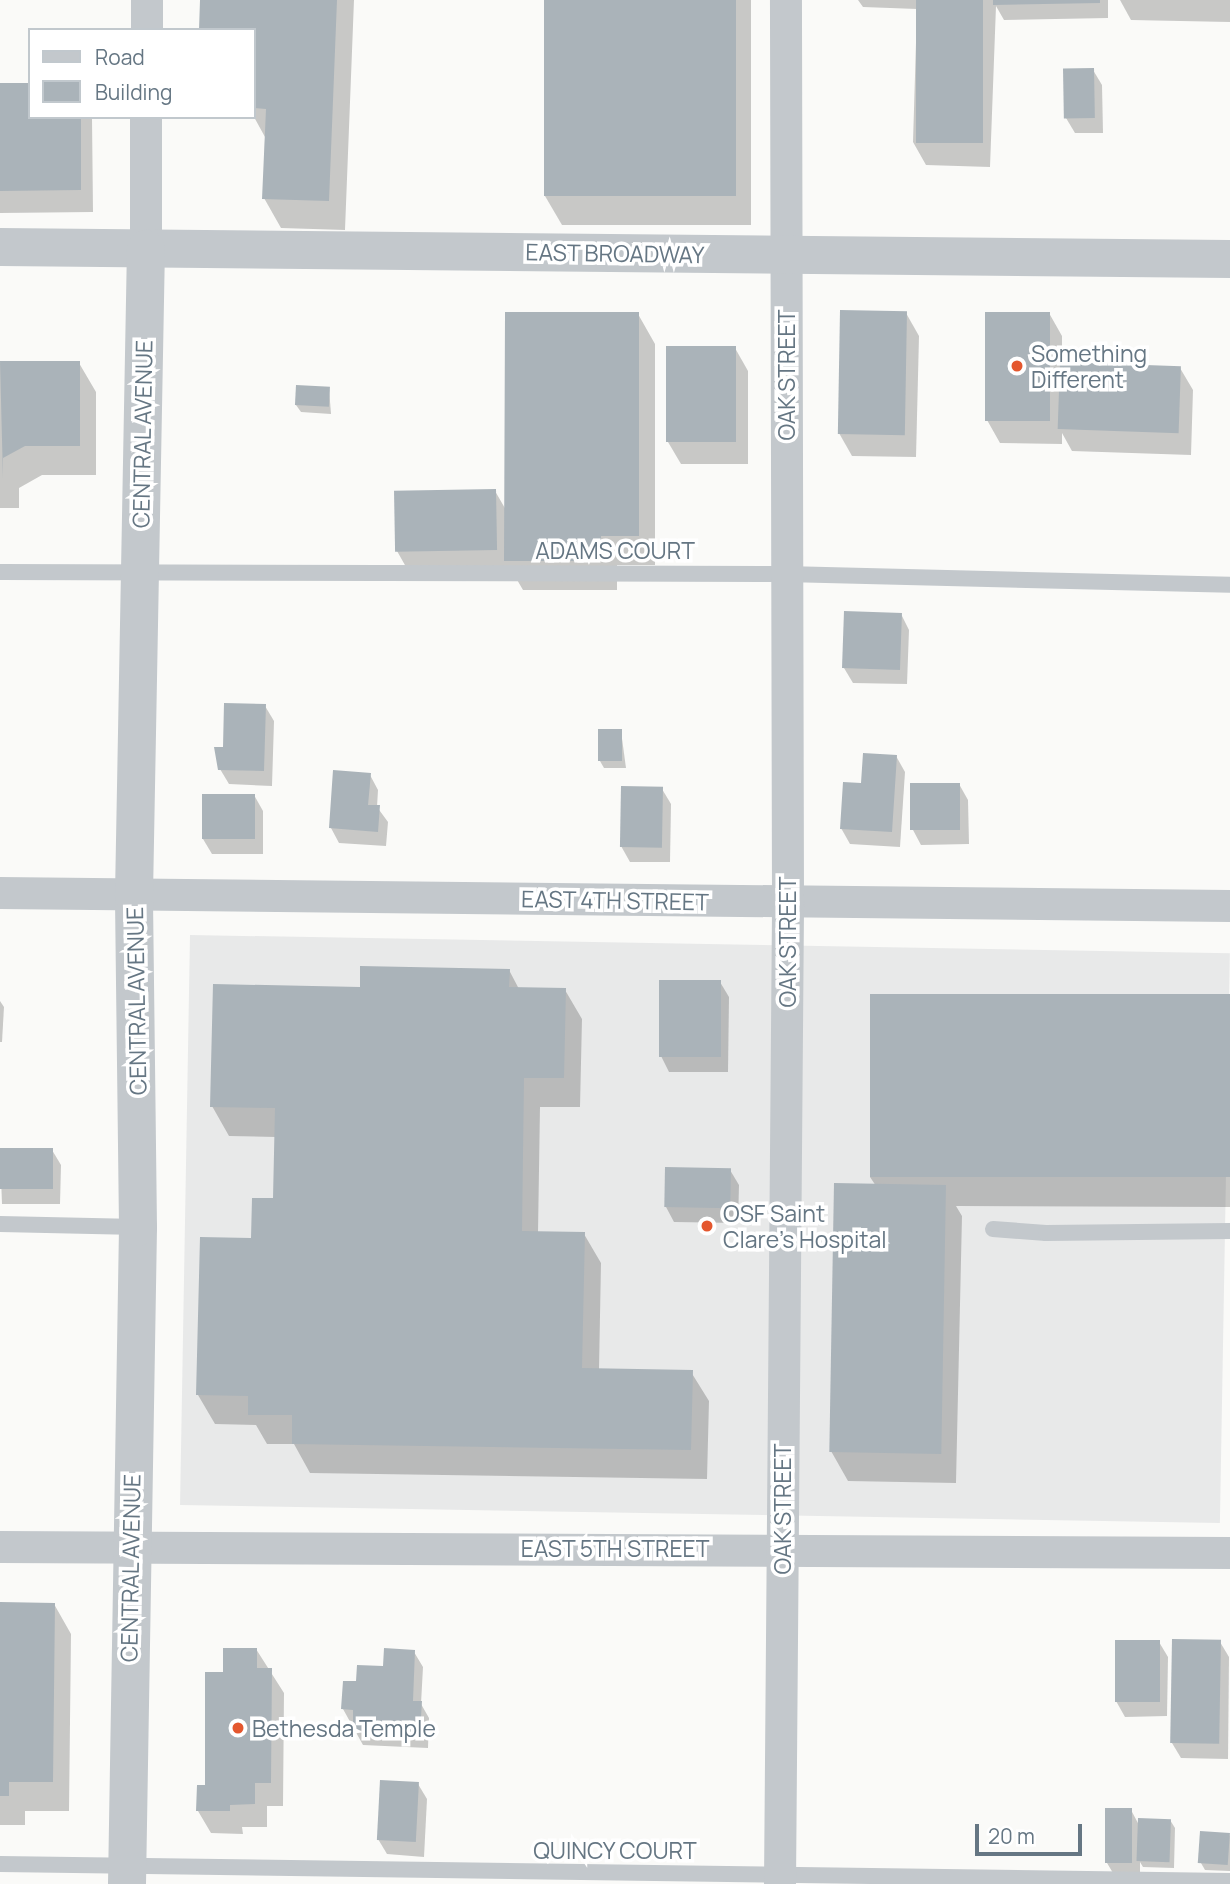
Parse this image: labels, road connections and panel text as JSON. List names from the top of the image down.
{
  "streets": {
    "street": [
      "EAST BROADWAY",
      "OAK STREET",
      "CENTRAL AVENUE",
      "EAST 4TH STREET",
      "EAST 5TH STREET"
    ],
    "lane": ["ADAMS COURT", "QUINCY COURT"]
  },
  "crossings": [
    ["EAST BROADWAY", "OAK STREET"],
    ["EAST BROADWAY", "CENTRAL AVENUE"],
    ["OAK STREET", "ADAMS COURT"],
    ["OAK STREET", "EAST 4TH STREET"],
    ["OAK STREET", "EAST 5TH STREET"],
    ["OAK STREET", "QUINCY COURT"],
    ["CENTRAL AVENUE", "ADAMS COURT"],
    ["CENTRAL AVENUE", "EAST 4TH STREET"],
    ["CENTRAL AVENUE", "EAST 5TH STREET"],
    ["CENTRAL AVENUE", "QUINCY COURT"]
  ],
  "places": ["Something Different", "OSF Saint Clare's Hospital", "Bethesda Temple"],
  "legend": ["Road", "Building"],
  "scale_bar": "20 m"
}
